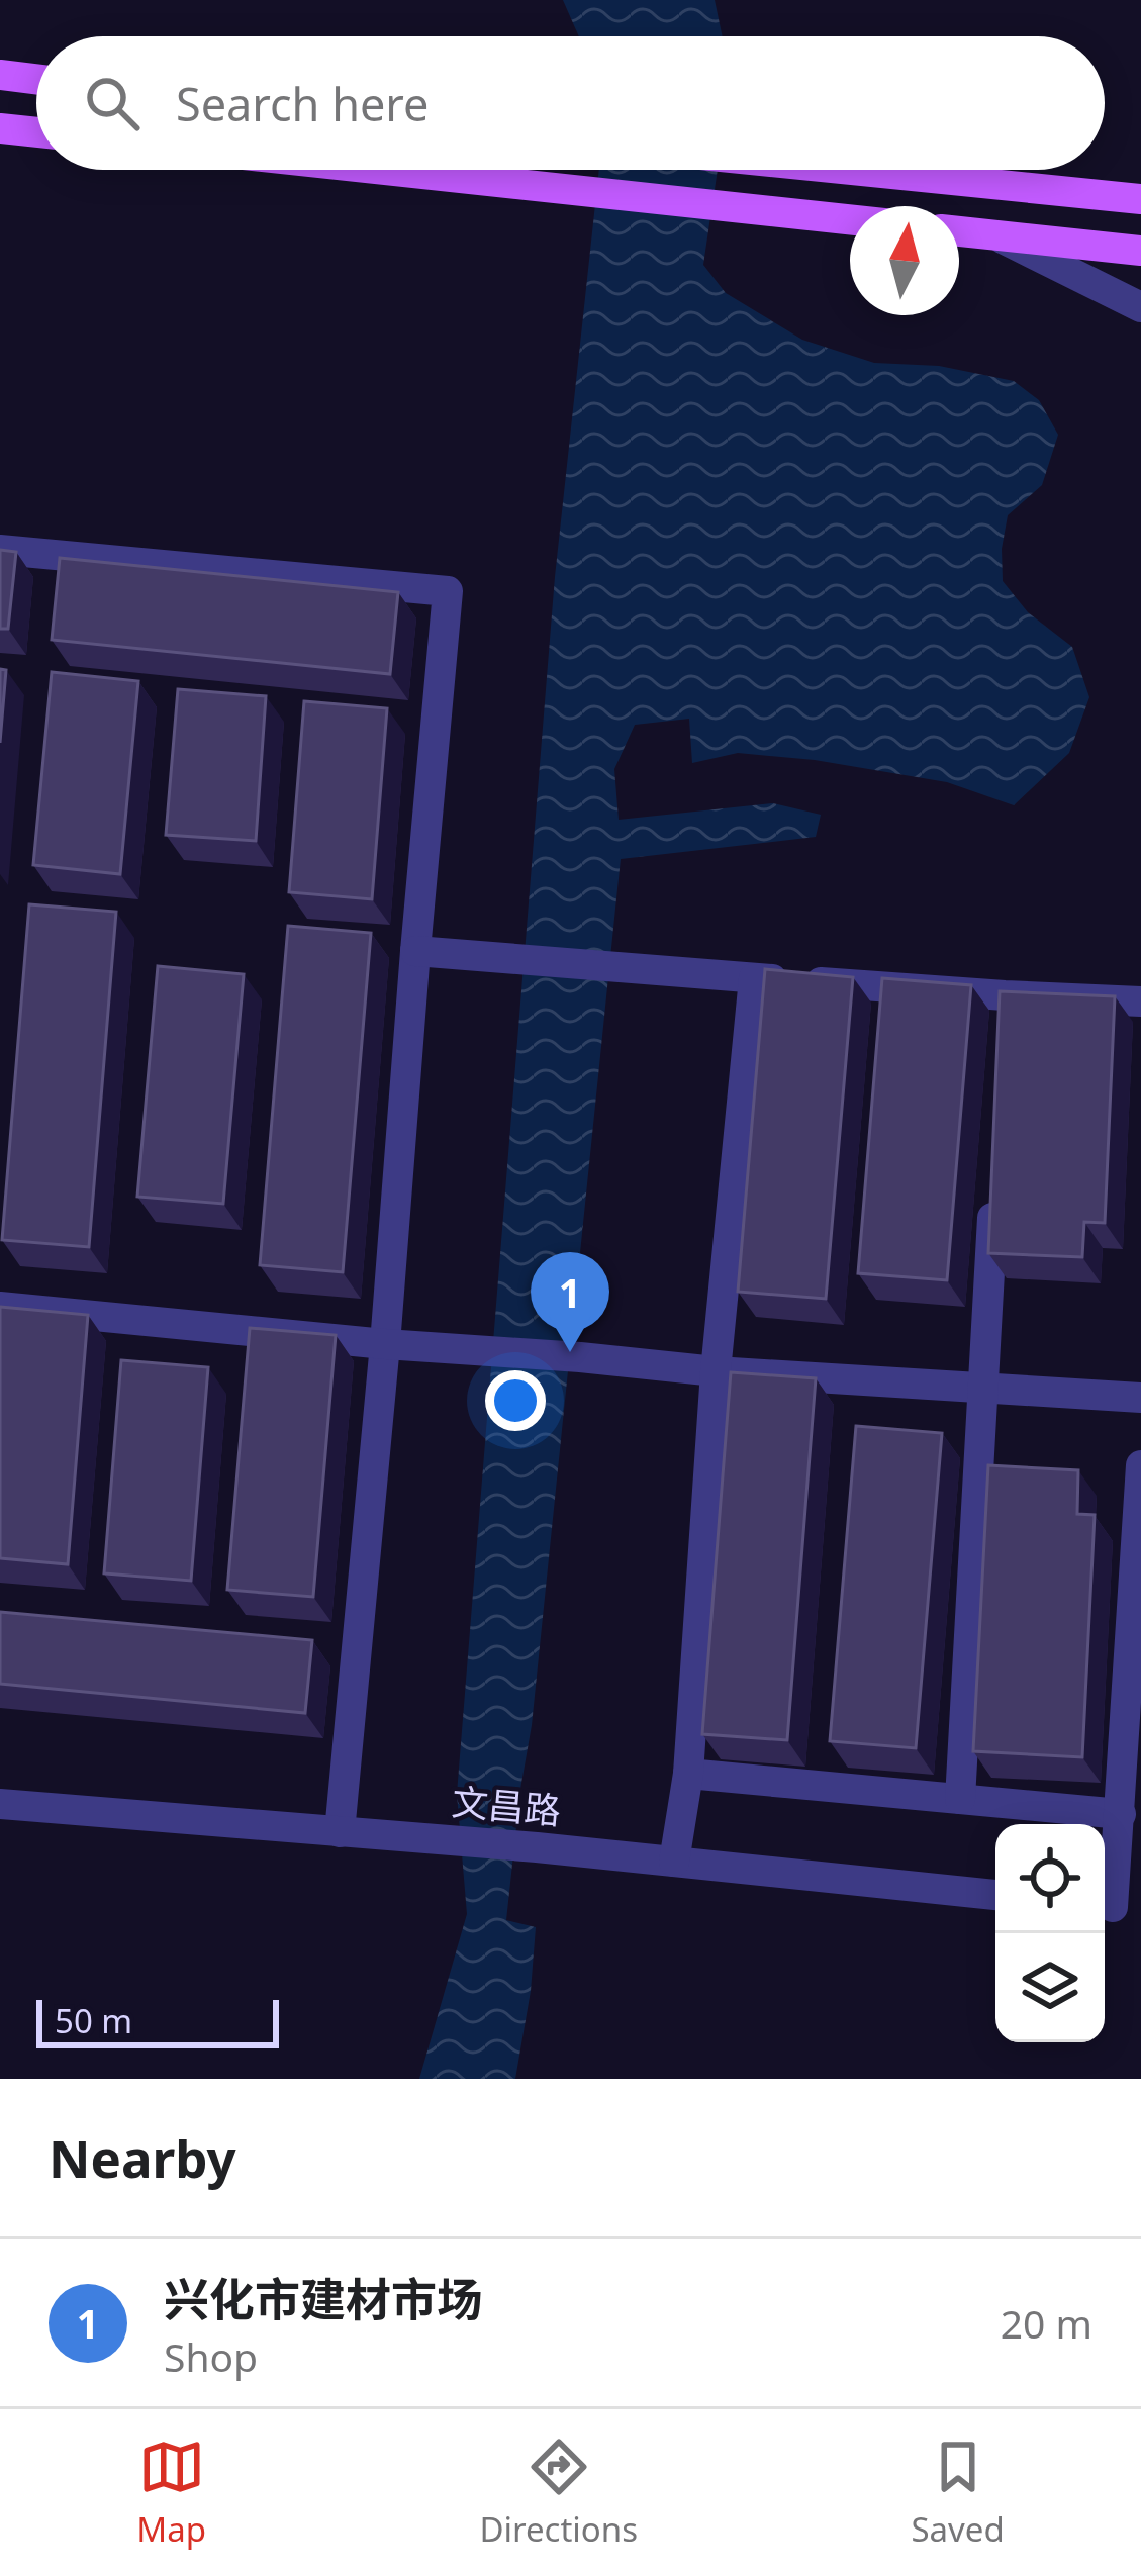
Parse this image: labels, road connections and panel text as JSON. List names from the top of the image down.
{
  "streets": {
    "street": ["文昌路"]
  },
  "scale_bar": "50 m",
  "north": "top",
  "page": {
    "search": "Search here",
    "pins": "1",
    "scale": "50 m",
    "heading": "Nearby",
    "list": [
      {
        "mark": "1",
        "name": "兴化市建材市场",
        "note": "Shop",
        "value": "20 m"
      }
    ],
    "nav": ["Map", "Directions", "Saved"]
  }
}
